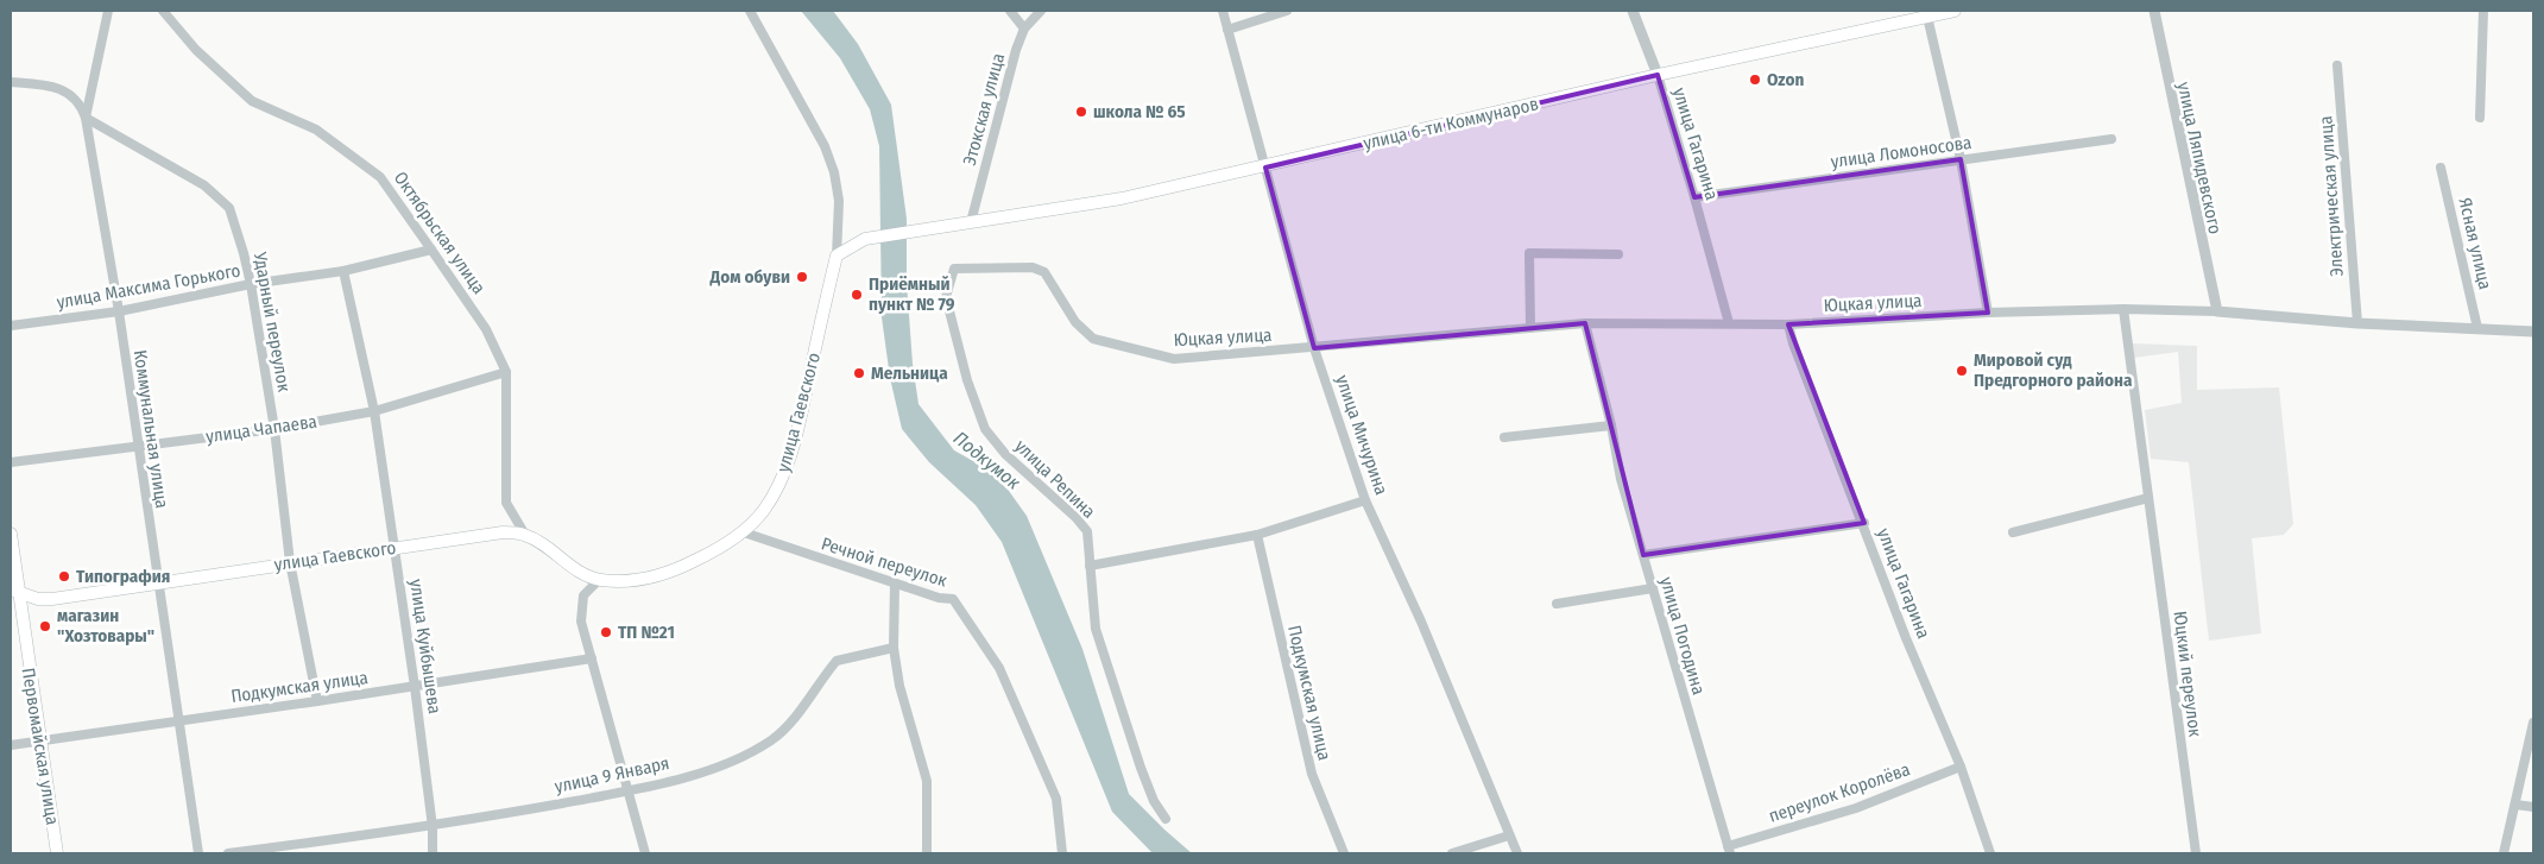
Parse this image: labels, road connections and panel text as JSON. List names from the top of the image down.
{
  "streets": {
    "main road": ["улица 6-ти Коммунаров", "улица Гаевского", "Первомайская улица"],
    "street": [
      "Этокская улица",
      "улица Гагарина",
      "улица Ломоносова",
      "улица Ляпидевского",
      "Электрическая улица",
      "Октябрьская улица",
      "Ясная улица",
      "улица Максима Горького",
      "Юцкая улица",
      "Ударный переулок",
      "Коммунальная улица",
      "улица Чапаева",
      "улица Мичурина",
      "улица Репина",
      "Речной переулок",
      "улица Погодина",
      "улица Куйбышева",
      "Юцкий переулок",
      "Подкумская улица",
      "улица 9 Января",
      "переулок Королёва"
    ]
  },
  "crossings": [
    ["Этокская улица", "улица 6-ти Коммунаров"],
    ["улица 6-ти Коммунаров", "улица Гагарина"],
    ["улица 6-ти Коммунаров", "улица Гаевского"],
    ["улица 6-ти Коммунаров", "улица Мичурина"],
    ["улица Гагарина", "улица Ломоносова"],
    ["улица Гагарина", "Юцкая улица"],
    ["улица Гагарина", "переулок Королёва"],
    ["улица Ляпидевского", "Юцкая улица"],
    ["Октябрьская улица", "улица Максима Горького"],
    ["Октябрьская улица", "улица Гаевского"],
    ["Октябрьская улица", "улица Чапаева"],
    ["улица Максима Горького", "Ударный переулок"],
    ["улица Максима Горького", "Коммунальная улица"],
    ["улица Максима Горького", "улица Куйбышева"],
    ["Юцкая улица", "улица Мичурина"],
    ["Юцкая улица", "улица Репина"],
    ["Юцкая улица", "улица Погодина"],
    ["Юцкая улица", "Юцкий переулок"],
    ["Ударный переулок", "улица Гаевского"],
    ["Ударный переулок", "Коммунальная улица"],
    ["Ударный переулок", "улица Чапаева"],
    ["Ударный переулок", "Подкумская улица"],
    ["улица Гаевского", "Коммунальная улица"],
    ["улица Гаевского", "Речной переулок"],
    ["улица Гаевского", "улица Куйбышева"],
    ["улица Гаевского", "Первомайская улица"],
    ["Коммунальная улица", "улица Чапаева"],
    ["Коммунальная улица", "Подкумская улица"],
    ["улица Чапаева", "улица Куйбышева"],
    ["улица Погодина", "переулок Королёва"],
    ["улица Куйбышева", "Подкумская улица"],
    ["улица Куйбышева", "улица 9 Января"],
    ["Подкумская улица", "Первомайская улица"]
  ],
  "water": ["Подкумок"],
  "places": [
    "Ozon",
    "школа № 65",
    "Дом обуви",
    "Приёмный пункт № 79",
    "Мировой суд Предгорного района",
    "Мельница",
    "Типография",
    "магазин \"Хозтовары\"",
    "ТП №21"
  ]
}
